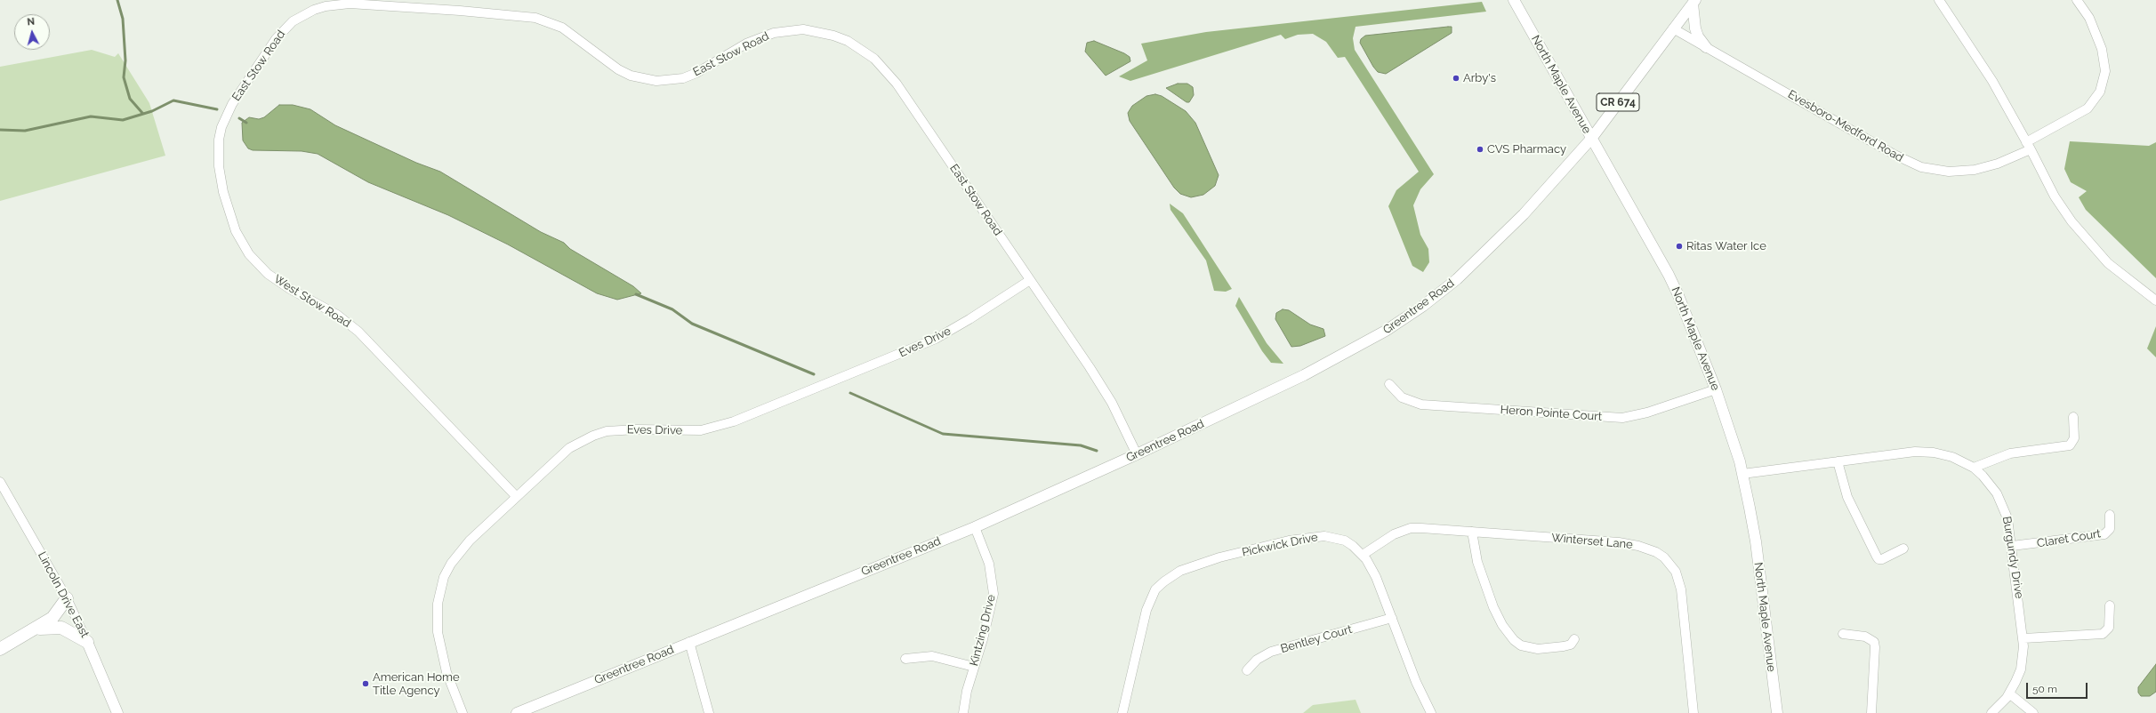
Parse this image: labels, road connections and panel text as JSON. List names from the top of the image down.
{
  "streets": {
    "main road": [
      "North Maple Avenue",
      "CR 674",
      "Greentree Road",
      "Lincoln Drive East"
    ],
    "street": [
      "East Stow Road",
      "Evesboro-Medford Road",
      "West Stow Road",
      "Eves Drive",
      "Heron Pointe Court",
      "Claret Court",
      "Winterset Lane",
      "Pickwick Drive",
      "Burgundy Drive",
      "Kintzing Drive",
      "Bentley Court"
    ]
  },
  "crossings": [
    ["East Stow Road", "West Stow Road"],
    ["East Stow Road", "Greentree Road"],
    ["East Stow Road", "Eves Drive"],
    ["North Maple Avenue", "Greentree Road"],
    ["North Maple Avenue", "Heron Pointe Court"],
    ["North Maple Avenue", "Burgundy Drive"],
    ["Evesboro-Medford Road", "Greentree Road"],
    ["West Stow Road", "Eves Drive"],
    ["Greentree Road", "Kintzing Drive"],
    ["Claret Court", "Burgundy Drive"],
    ["Winterset Lane", "Pickwick Drive"],
    ["Pickwick Drive", "Bentley Court"]
  ],
  "places": [
    "Arby's",
    "CVS Pharmacy",
    "Ritas Water Ice",
    "American Home Title Agency"
  ],
  "scale_bar": "50 m",
  "north": "top"
}
